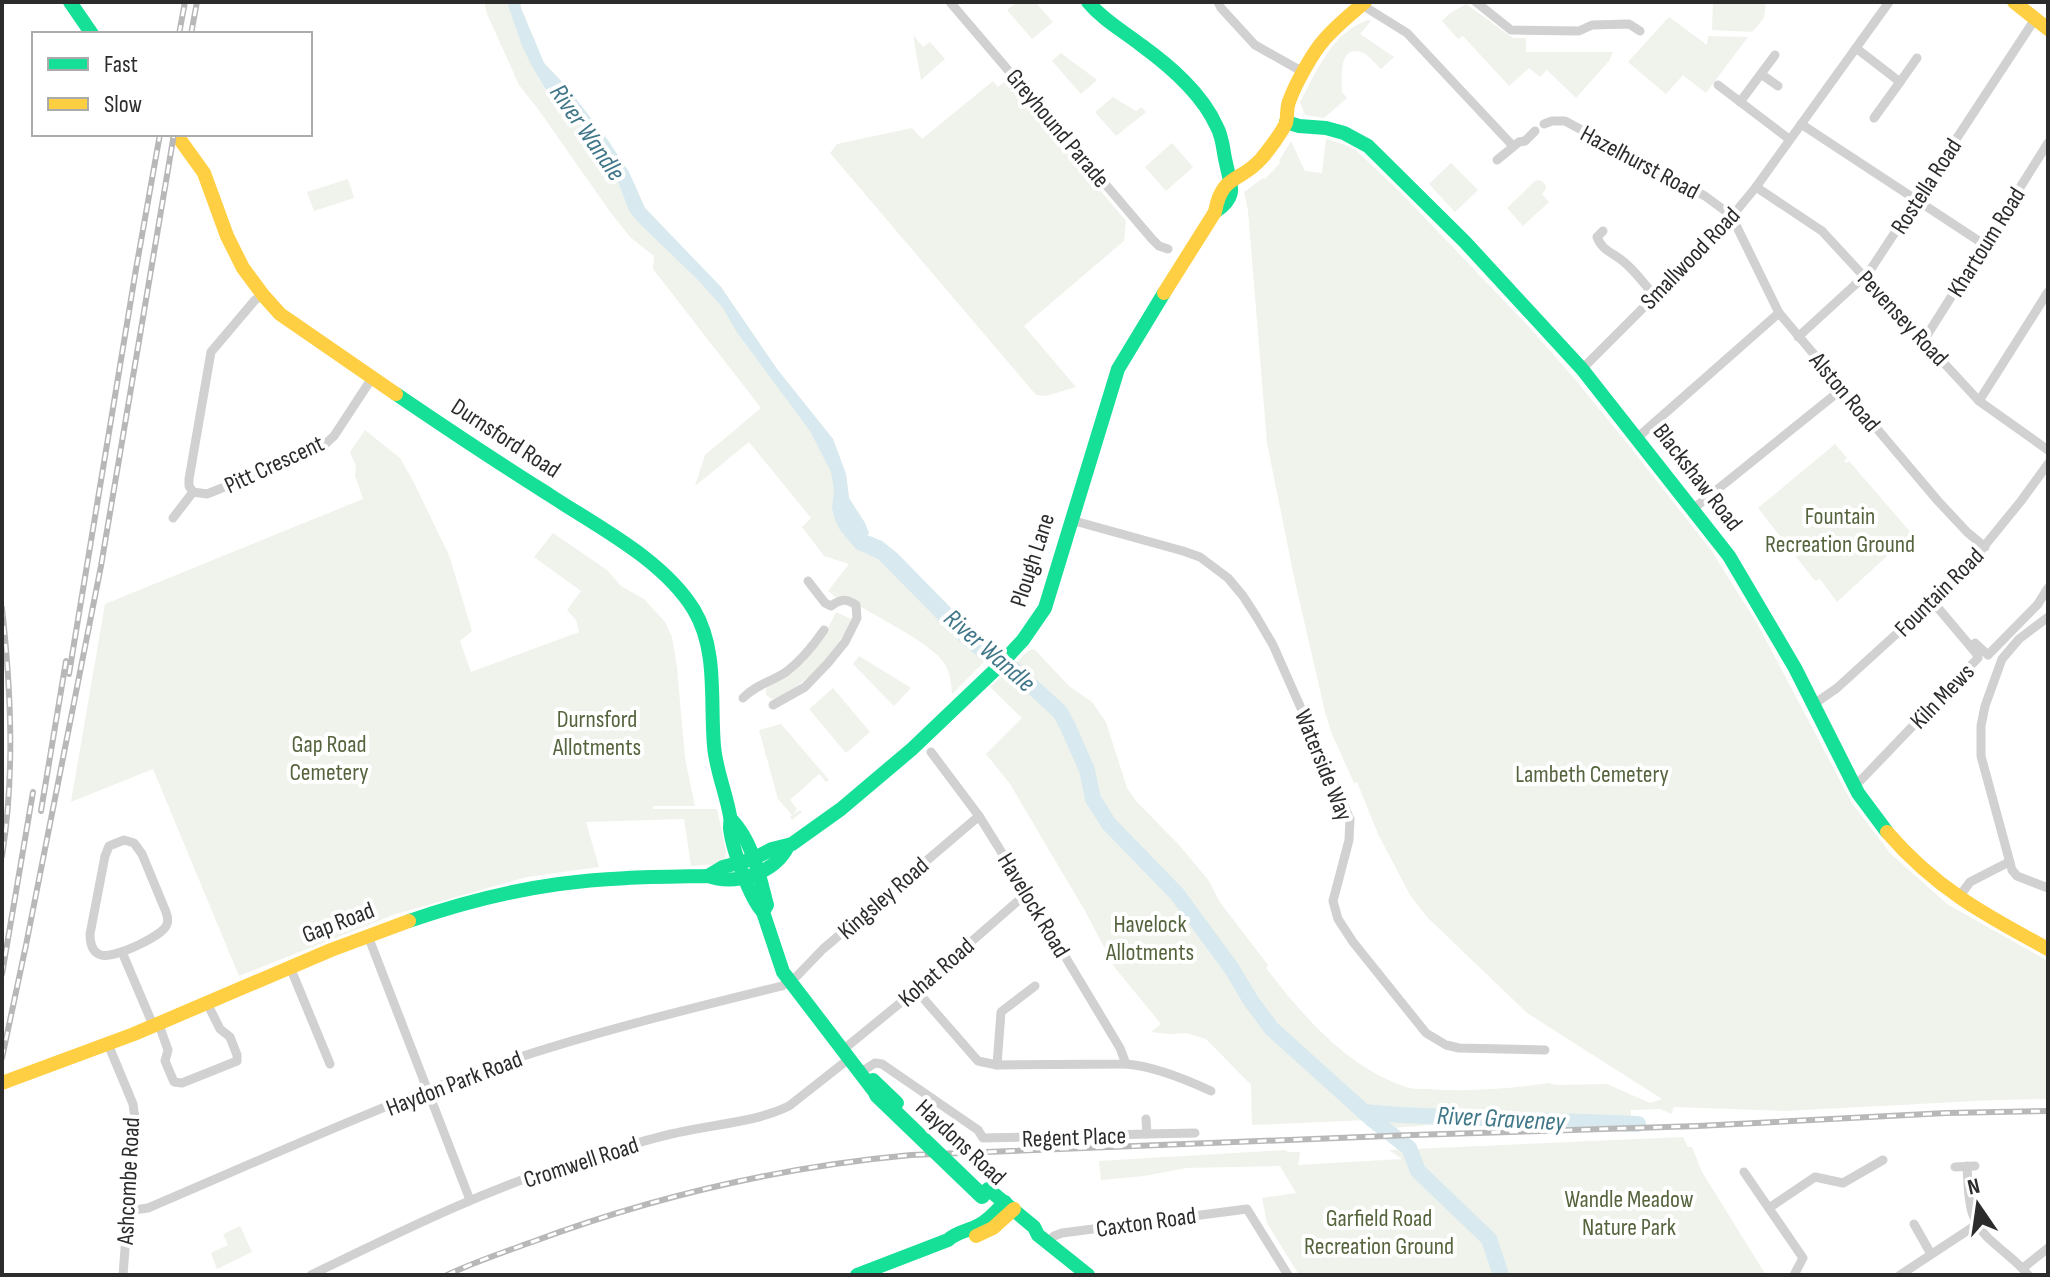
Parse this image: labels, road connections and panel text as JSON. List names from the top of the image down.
{
  "streets": {
    "main road": [
      "Durnsford Road",
      "Blackshaw Road",
      "Plough Lane",
      "Gap Road",
      "Haydons Road"
    ],
    "street": [
      "Greyhound Parade",
      "Hazelhurst Road",
      "Rostella Road",
      "Khartoum Road",
      "Smallwood Road",
      "Pevensey Road",
      "Alston Road",
      "Pitt Crescent",
      "Fountain Road",
      "Kiln Mews",
      "Waterside Way",
      "Kingsley Road",
      "Havelock Road",
      "Kohat Road",
      "Haydon Park Road",
      "Regent Place",
      "Cromwell Road",
      "Ashcombe Road",
      "Caxton Road"
    ]
  },
  "crossings": [
    ["Hazelhurst Road", "Smallwood Road"],
    ["Hazelhurst Road", "Alston Road"],
    ["Rostella Road", "Pevensey Road"],
    ["Rostella Road", "Alston Road"],
    ["Khartoum Road", "Pevensey Road"],
    ["Smallwood Road", "Pevensey Road"],
    ["Smallwood Road", "Alston Road"],
    ["Smallwood Road", "Blackshaw Road"],
    ["Alston Road", "Fountain Road"],
    ["Durnsford Road", "Pitt Crescent"],
    ["Durnsford Road", "Plough Lane"],
    ["Durnsford Road", "Gap Road"],
    ["Durnsford Road", "Haydons Road"],
    ["Blackshaw Road", "Fountain Road"],
    ["Blackshaw Road", "Kiln Mews"],
    ["Plough Lane", "Waterside Way"],
    ["Plough Lane", "Gap Road"],
    ["Plough Lane", "Haydons Road"],
    ["Fountain Road", "Kiln Mews"],
    ["Kingsley Road", "Havelock Road"],
    ["Kingsley Road", "Haydon Park Road"],
    ["Kingsley Road", "Haydons Road"],
    ["Havelock Road", "Kohat Road"],
    ["Gap Road", "Haydons Road"],
    ["Gap Road", "Ashcombe Road"],
    ["Kohat Road", "Haydons Road"],
    ["Kohat Road", "Cromwell Road"],
    ["Haydon Park Road", "Haydons Road"],
    ["Haydon Park Road", "Ashcombe Road"],
    ["Regent Place", "Haydons Road"],
    ["Haydons Road", "Cromwell Road"],
    ["Haydons Road", "Caxton Road"]
  ],
  "water": ["River Wandle", "River Graveney"],
  "parks": [
    "Fountain Recreation Ground",
    "Durnsford Allotments",
    "Gap Road Cemetery",
    "Lambeth Cemetery",
    "Havelock Allotments",
    "Wandle Meadow Nature Park",
    "Garfield Road Recreation Ground"
  ],
  "legend": ["Fast", "Slow"],
  "north": "top"
}
